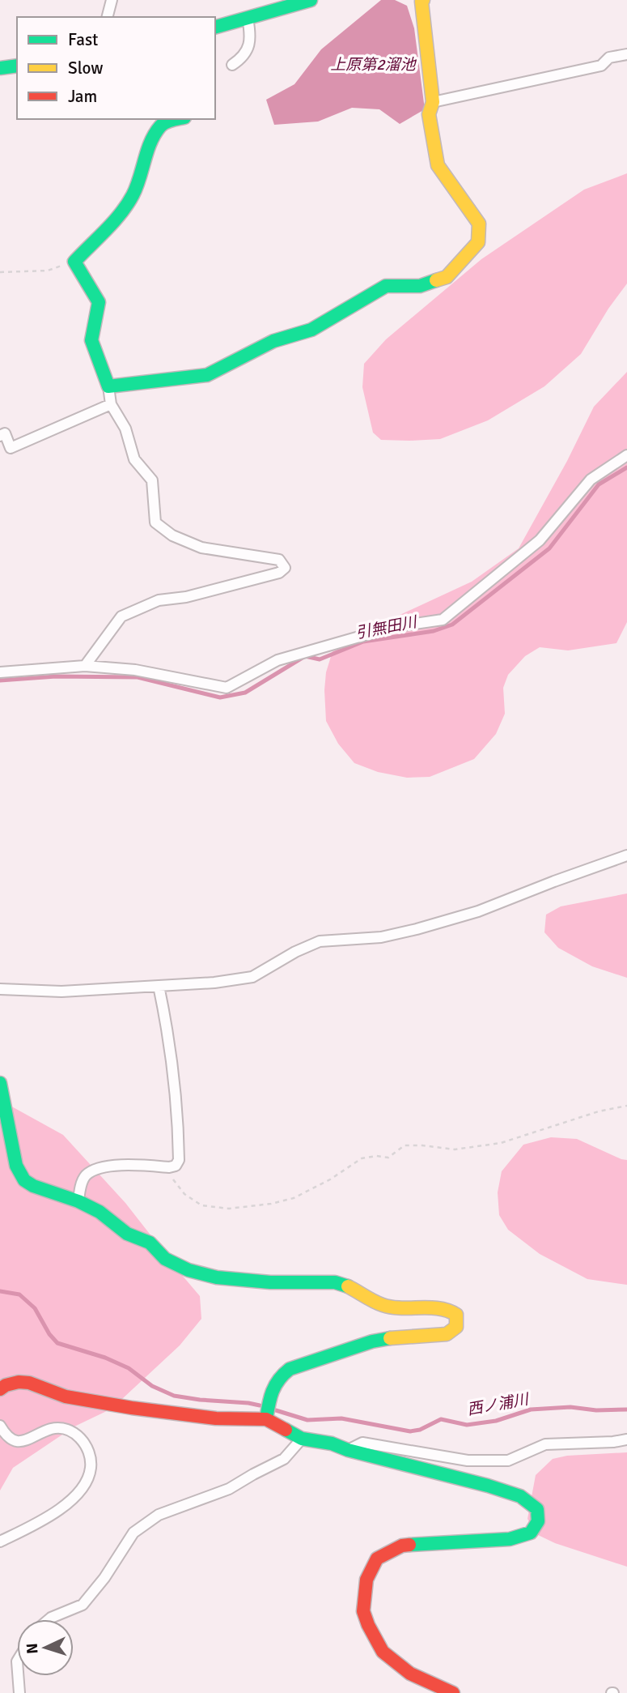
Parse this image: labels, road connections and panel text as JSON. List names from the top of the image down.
{
  "water": ["上原第2溜池", "引無田川", "西ノ浦川"],
  "legend": ["Fast", "Slow", "Jam"],
  "north": "left"
}
